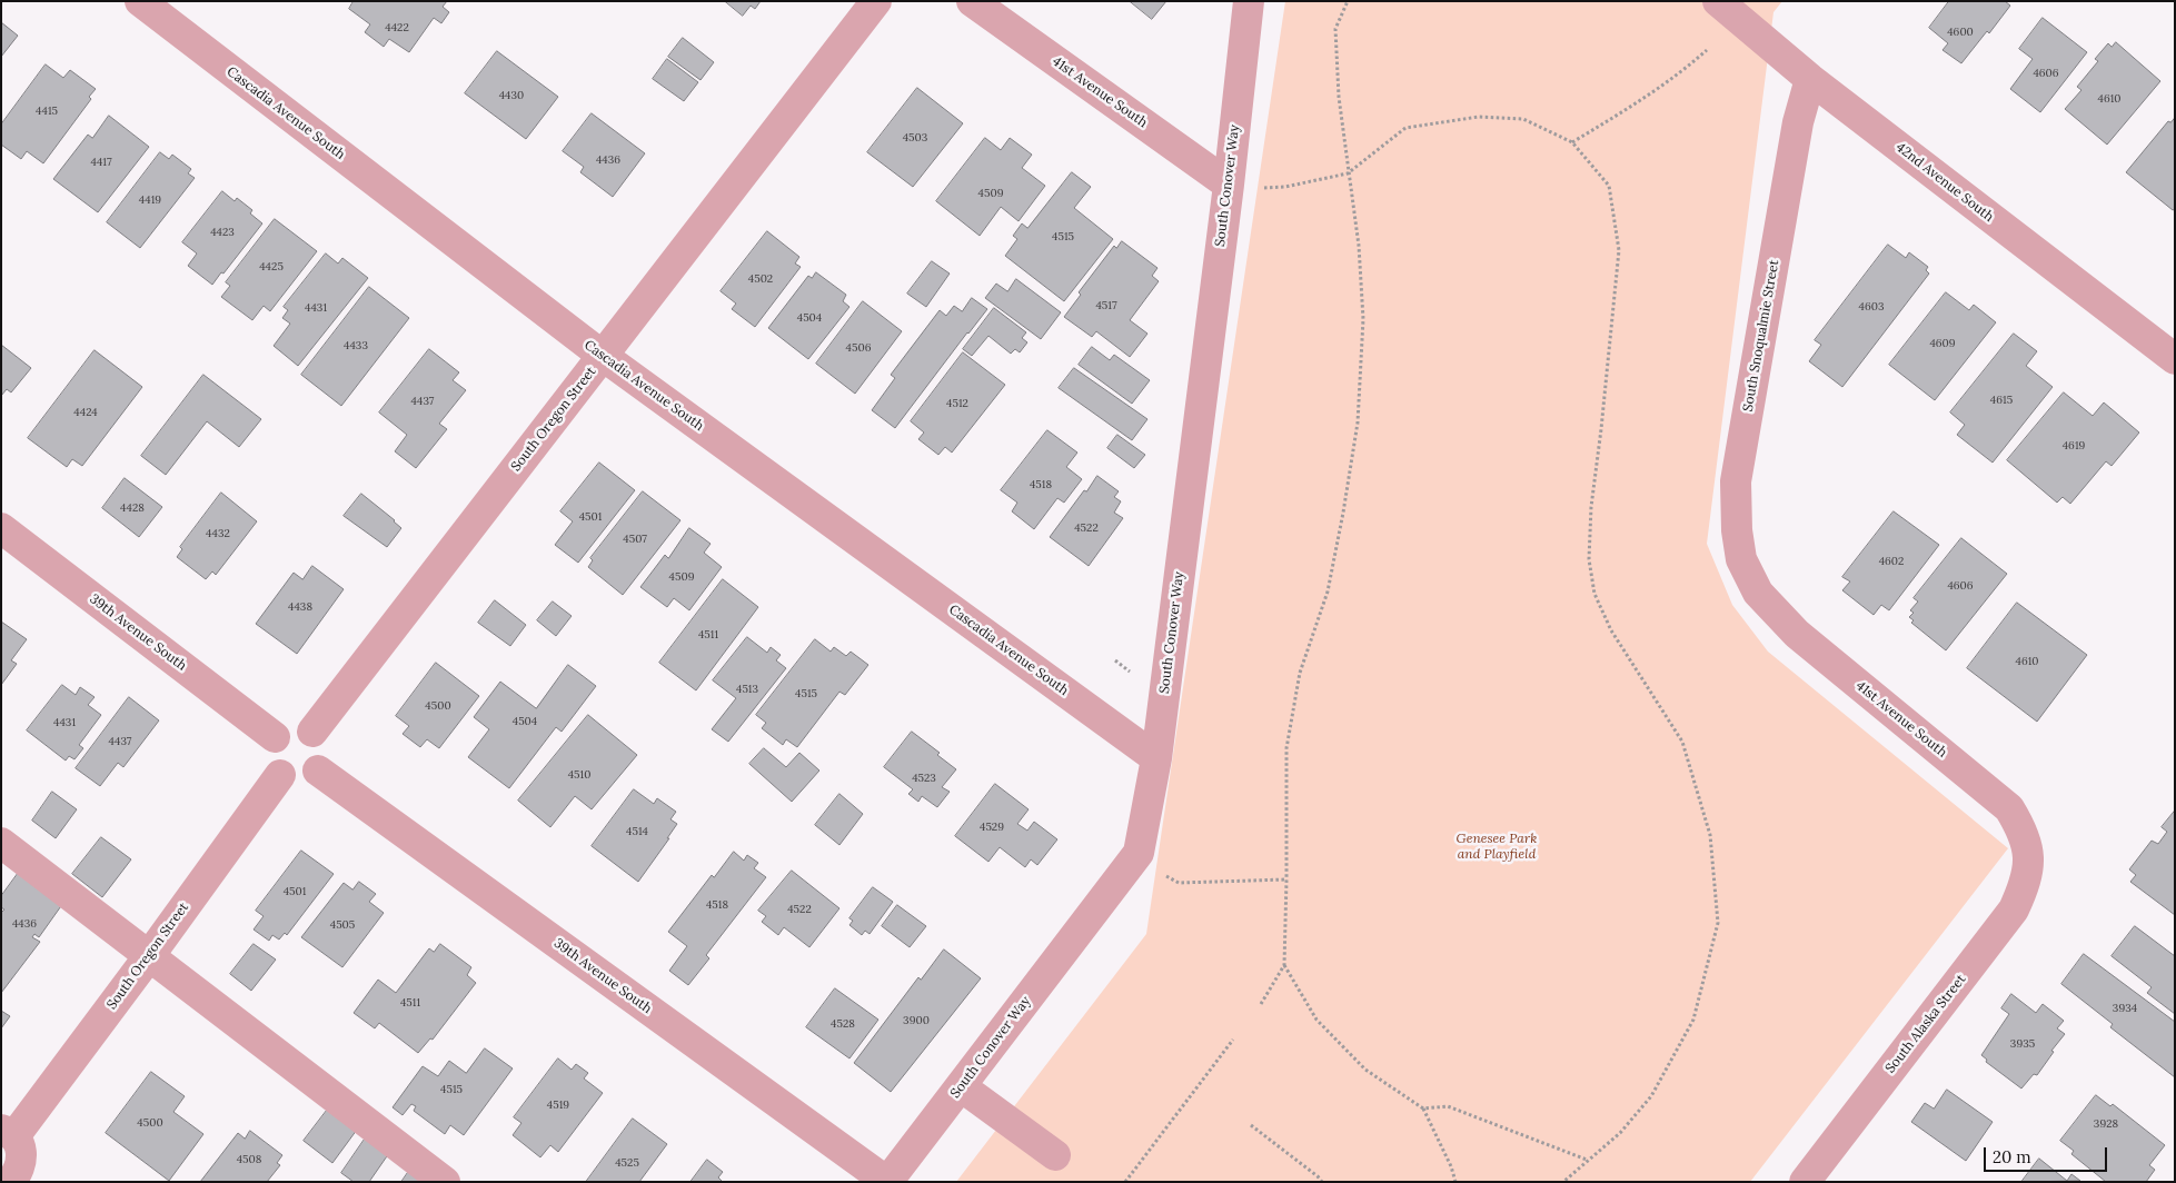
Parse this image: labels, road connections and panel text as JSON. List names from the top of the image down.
{
  "streets": {
    "street": [
      "41st Avenue South",
      "Cascadia Avenue South",
      "42nd Avenue South",
      "South Conover Way",
      "South Snoqualmie Street",
      "South Oregon Street",
      "39th Avenue South",
      "South Alaska Street"
    ]
  },
  "crossings": [
    ["41st Avenue South", "South Conover Way"],
    ["41st Avenue South", "South Snoqualmie Street"],
    ["41st Avenue South", "South Alaska Street"],
    ["Cascadia Avenue South", "South Conover Way"],
    ["Cascadia Avenue South", "South Oregon Street"],
    ["42nd Avenue South", "South Snoqualmie Street"],
    ["South Conover Way", "39th Avenue South"],
    ["South Oregon Street", "39th Avenue South"]
  ],
  "parks": ["Genesee Park and Playfield"],
  "house_numbers": [
    "4422",
    "4600",
    "4606",
    "4430",
    "4610",
    "4415",
    "4503",
    "4436",
    "4417",
    "4509",
    "4419",
    "4423",
    "4515",
    "4425",
    "4502",
    "4517",
    "4603",
    "4431",
    "4504",
    "4609",
    "4433",
    "4506",
    "4615",
    "4437",
    "4512",
    "4424",
    "4619",
    "4518",
    "4428",
    "4501",
    "4522",
    "4432",
    "4507",
    "4602",
    "4509",
    "4606",
    "4438",
    "4511",
    "4610",
    "4513",
    "4515",
    "4500",
    "4504",
    "4431",
    "4437",
    "4510",
    "4523",
    "4529",
    "4514",
    "4501",
    "4518",
    "4522",
    "4436",
    "4505",
    "4511",
    "3934",
    "3900",
    "4528",
    "3935",
    "4515",
    "4519",
    "4500",
    "3928",
    "4508",
    "4525"
  ],
  "scale_bar": "20 m"
}
